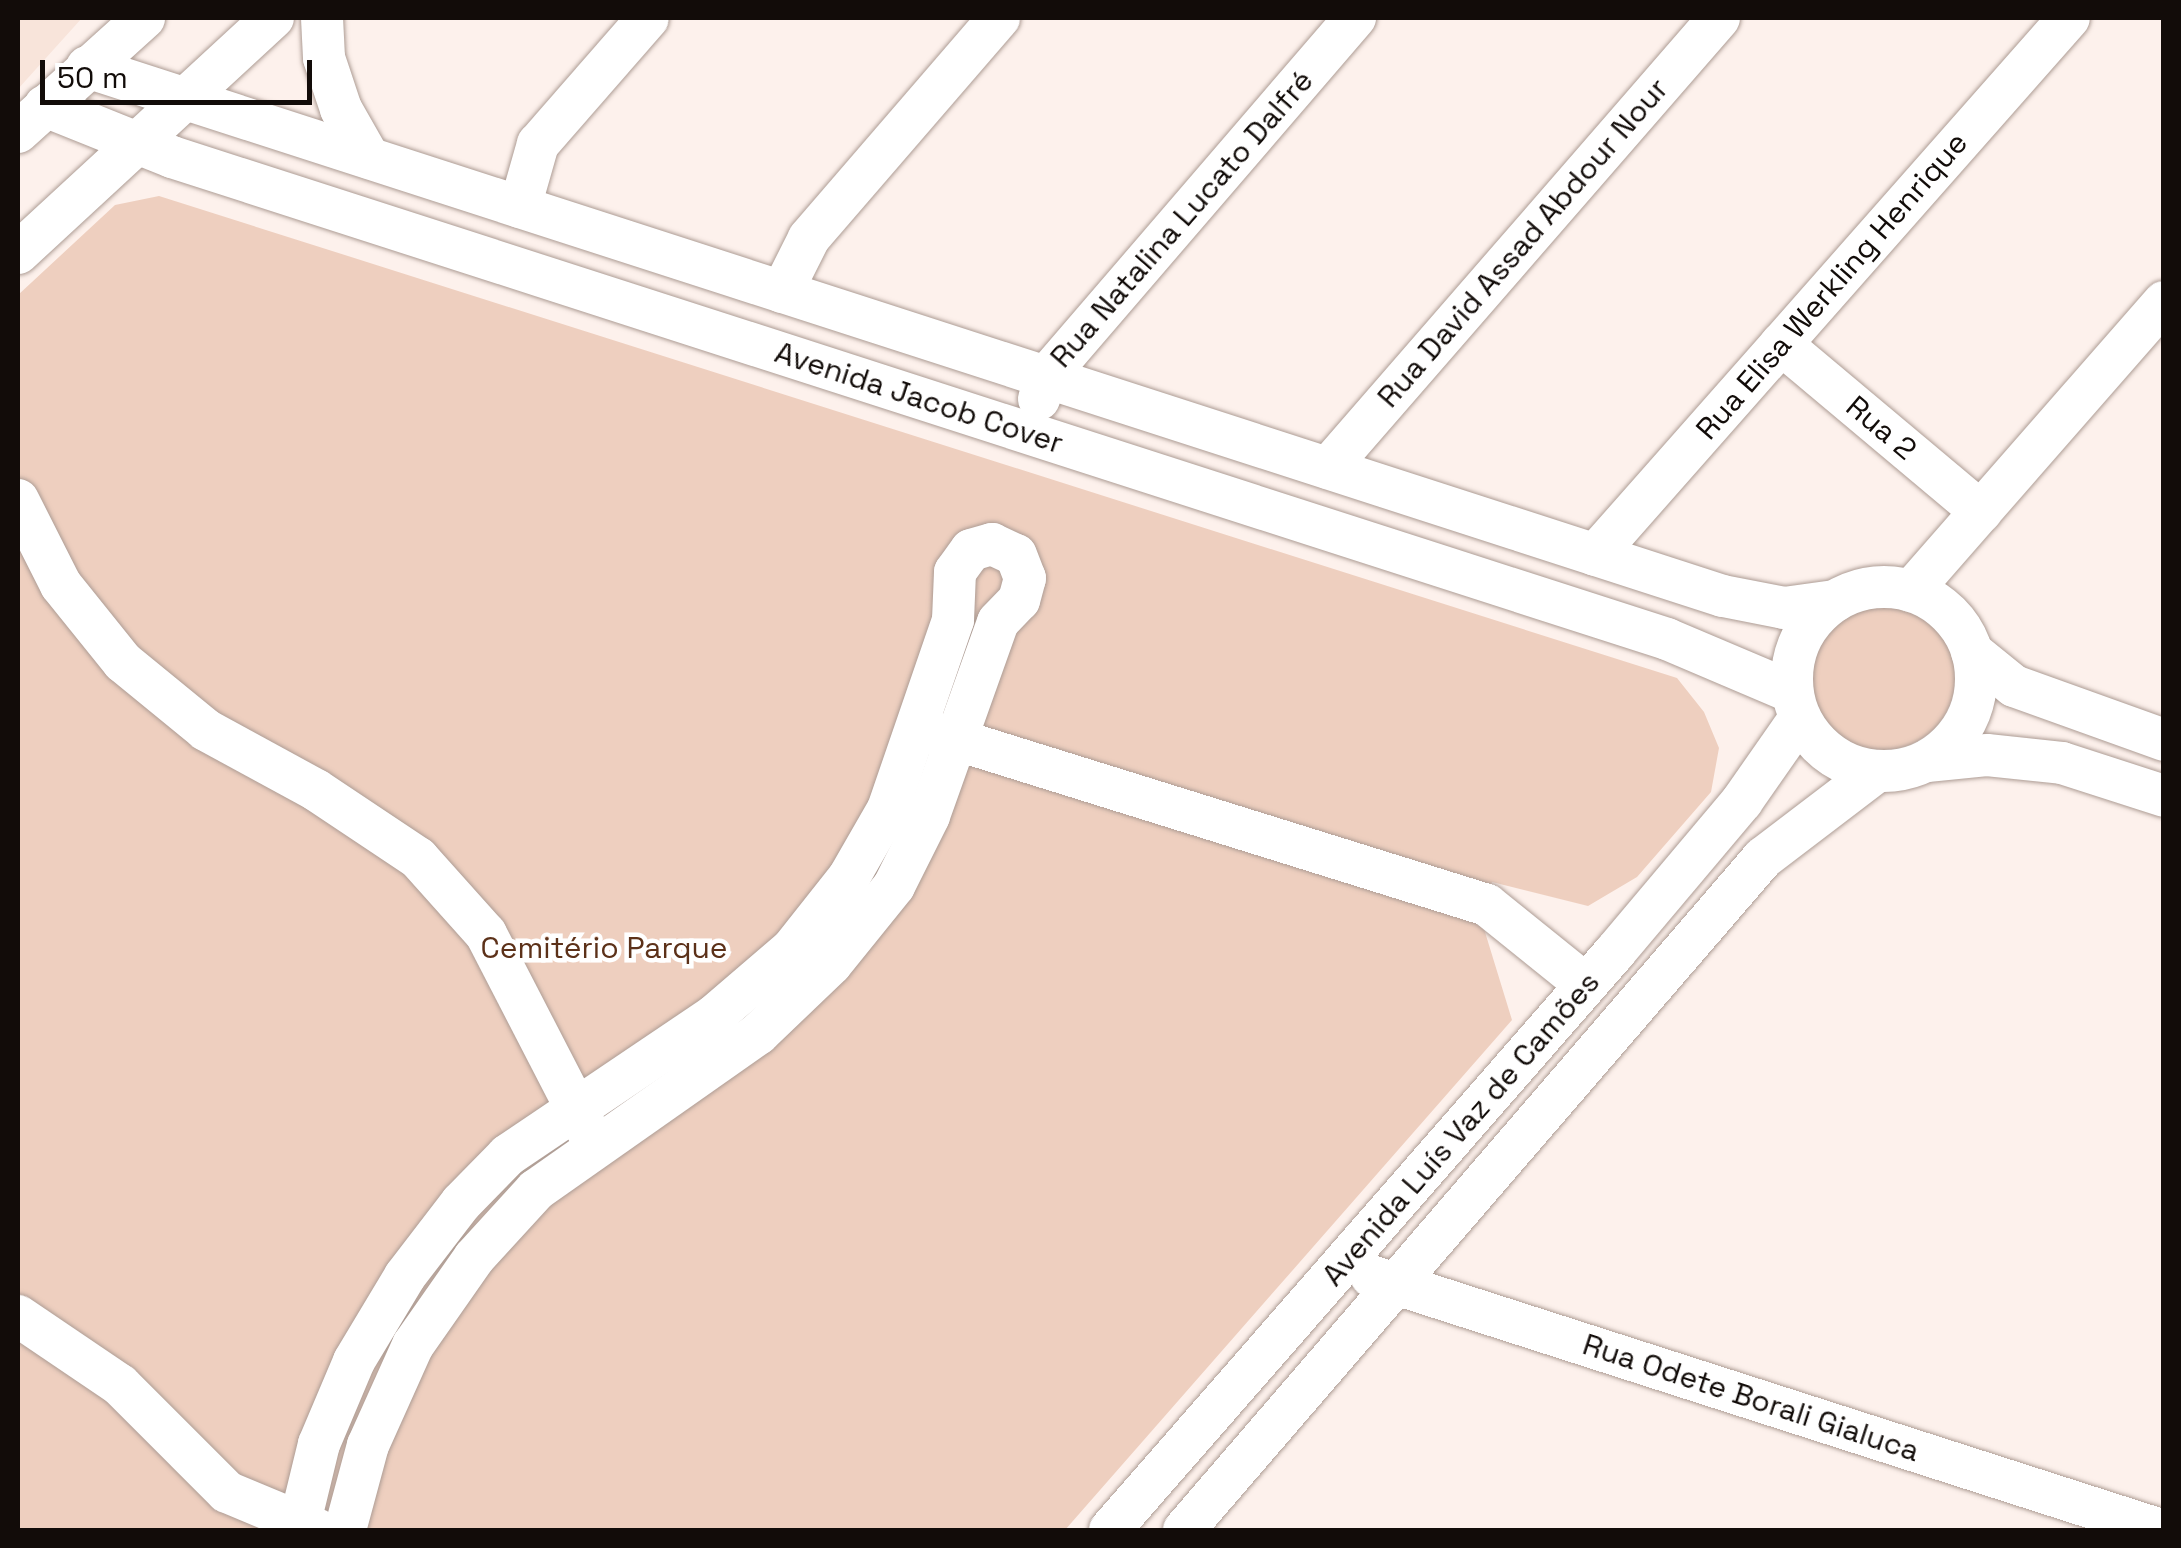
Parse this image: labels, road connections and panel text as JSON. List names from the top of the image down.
{
  "streets": {
    "street": [
      "Rua Natalina Lucato Dalfré",
      "Rua David Assad Abdour Nour",
      "Rua Elisa Werkling Henrique",
      "Avenida Jacob Cover",
      "Rua 2",
      "Avenida Luís Vaz de Camões",
      "Rua Odete Borali Gialuca"
    ]
  },
  "crossings": [
    ["Rua Natalina Lucato Dalfré", "Avenida Jacob Cover"],
    ["Rua David Assad Abdour Nour", "Avenida Jacob Cover"],
    ["Rua Elisa Werkling Henrique", "Avenida Jacob Cover"],
    ["Rua Elisa Werkling Henrique", "Rua 2"],
    ["Avenida Jacob Cover", "Avenida Luís Vaz de Camões"],
    ["Avenida Luís Vaz de Camões", "Rua Odete Borali Gialuca"]
  ],
  "parks": ["Cemitério Parque"],
  "scale_bar": "50 m"
}
